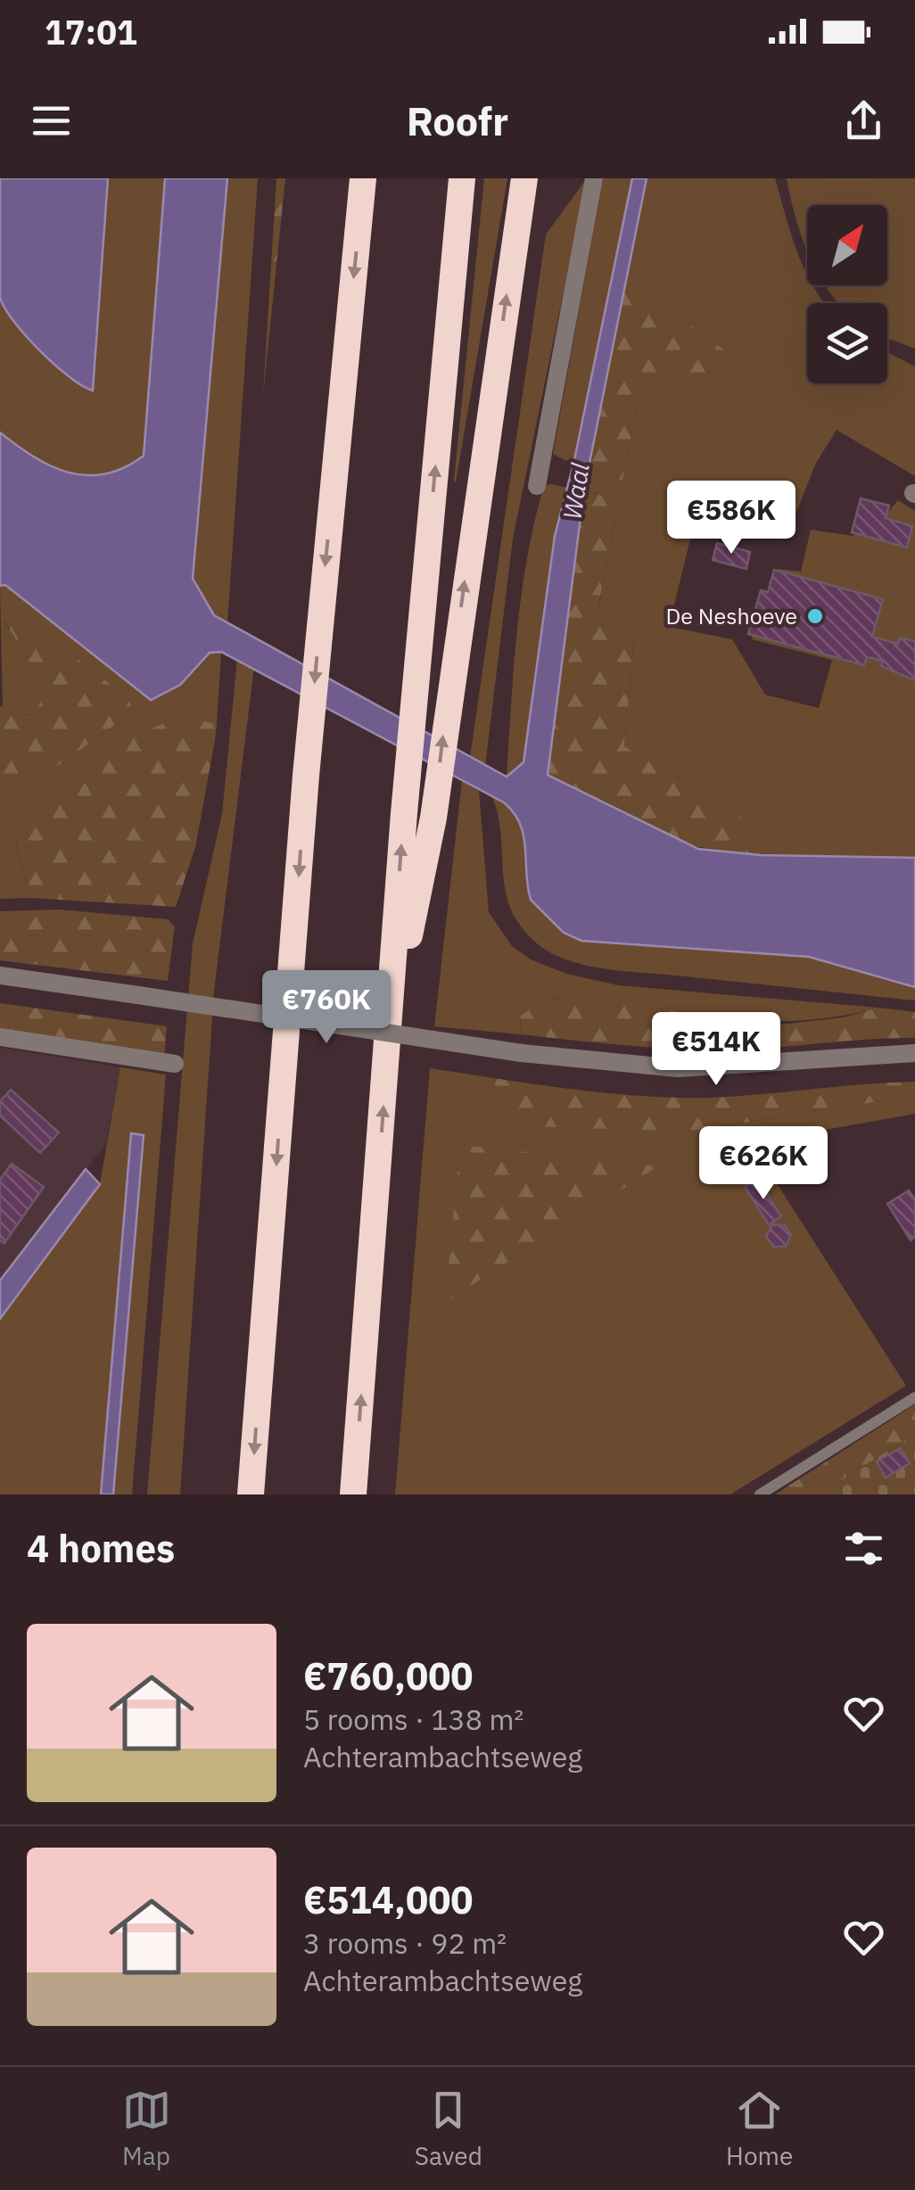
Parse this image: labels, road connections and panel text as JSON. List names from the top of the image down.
{
  "water": ["Waal"],
  "places": ["De Neshoeve"],
  "north": "top right",
  "page": {
    "status": "17:01",
    "header": "Roofr",
    "price": [
      "€586K",
      "€760K",
      "€514K",
      "€626K"
    ],
    "heading": "4 homes",
    "list": [
      {
        "name": "€760,000",
        "note": "5 rooms · 138 m² · Achterambachtseweg"
      },
      {
        "name": "€514,000",
        "note": "3 rooms · 92 m² · Achterambachtseweg"
      }
    ],
    "tabs": ["Map", "Saved", "Home"]
  }
}
